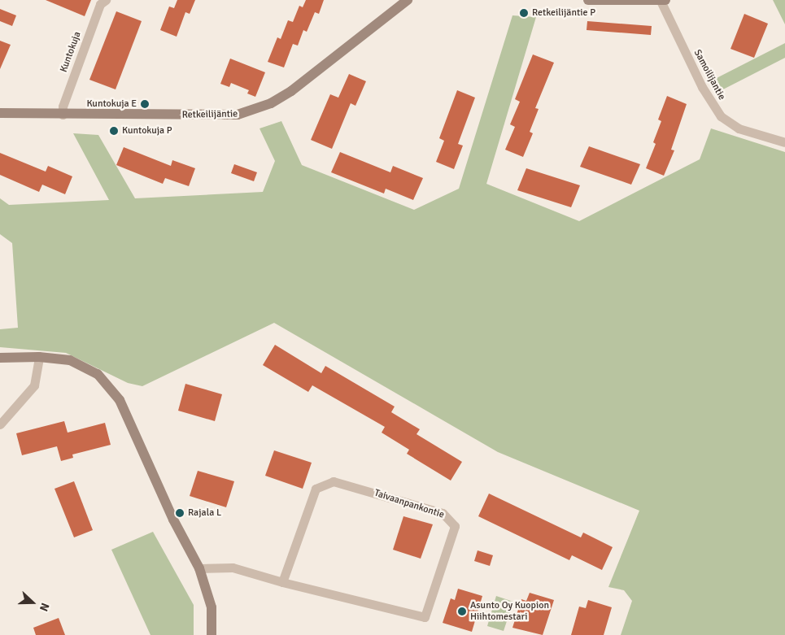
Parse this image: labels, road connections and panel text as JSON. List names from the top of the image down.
{
  "streets": {
    "street": [
      "Kuntokuja",
      "Samoilijantie",
      "Retkeilijäntie",
      "Taivaanpankontie"
    ]
  },
  "crossings": [
    ["Kuntokuja", "Retkeilijäntie"]
  ],
  "places": [
    "Retkeilijäntie P",
    "Kuntokuja E",
    "Kuntokuja P",
    "Rajala L",
    "Asunto Oy Kuopion Hiihtomestari"
  ],
  "north": "right"
}
